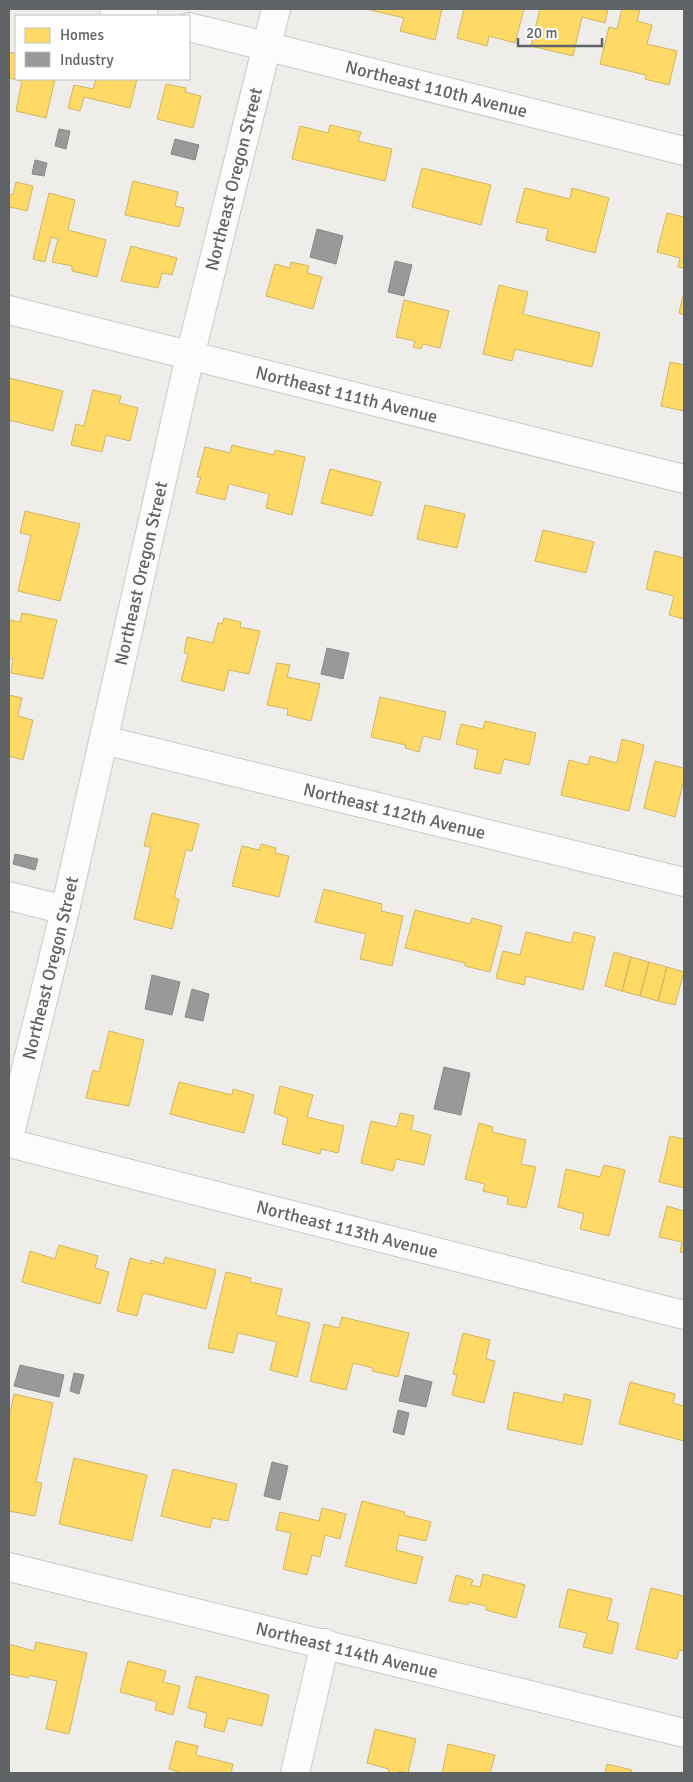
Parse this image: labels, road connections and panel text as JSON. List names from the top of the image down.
{
  "streets": {
    "street": [
      "Northeast 110th Avenue",
      "Northeast Oregon Street",
      "Northeast 111th Avenue",
      "Northeast 112th Avenue",
      "Northeast 113th Avenue",
      "Northeast 114th Avenue"
    ]
  },
  "crossings": [
    ["Northeast 110th Avenue", "Northeast Oregon Street"],
    ["Northeast Oregon Street", "Northeast 111th Avenue"],
    ["Northeast Oregon Street", "Northeast 112th Avenue"]
  ],
  "legend": ["Homes", "Industry"],
  "scale_bar": "20 m"
}
